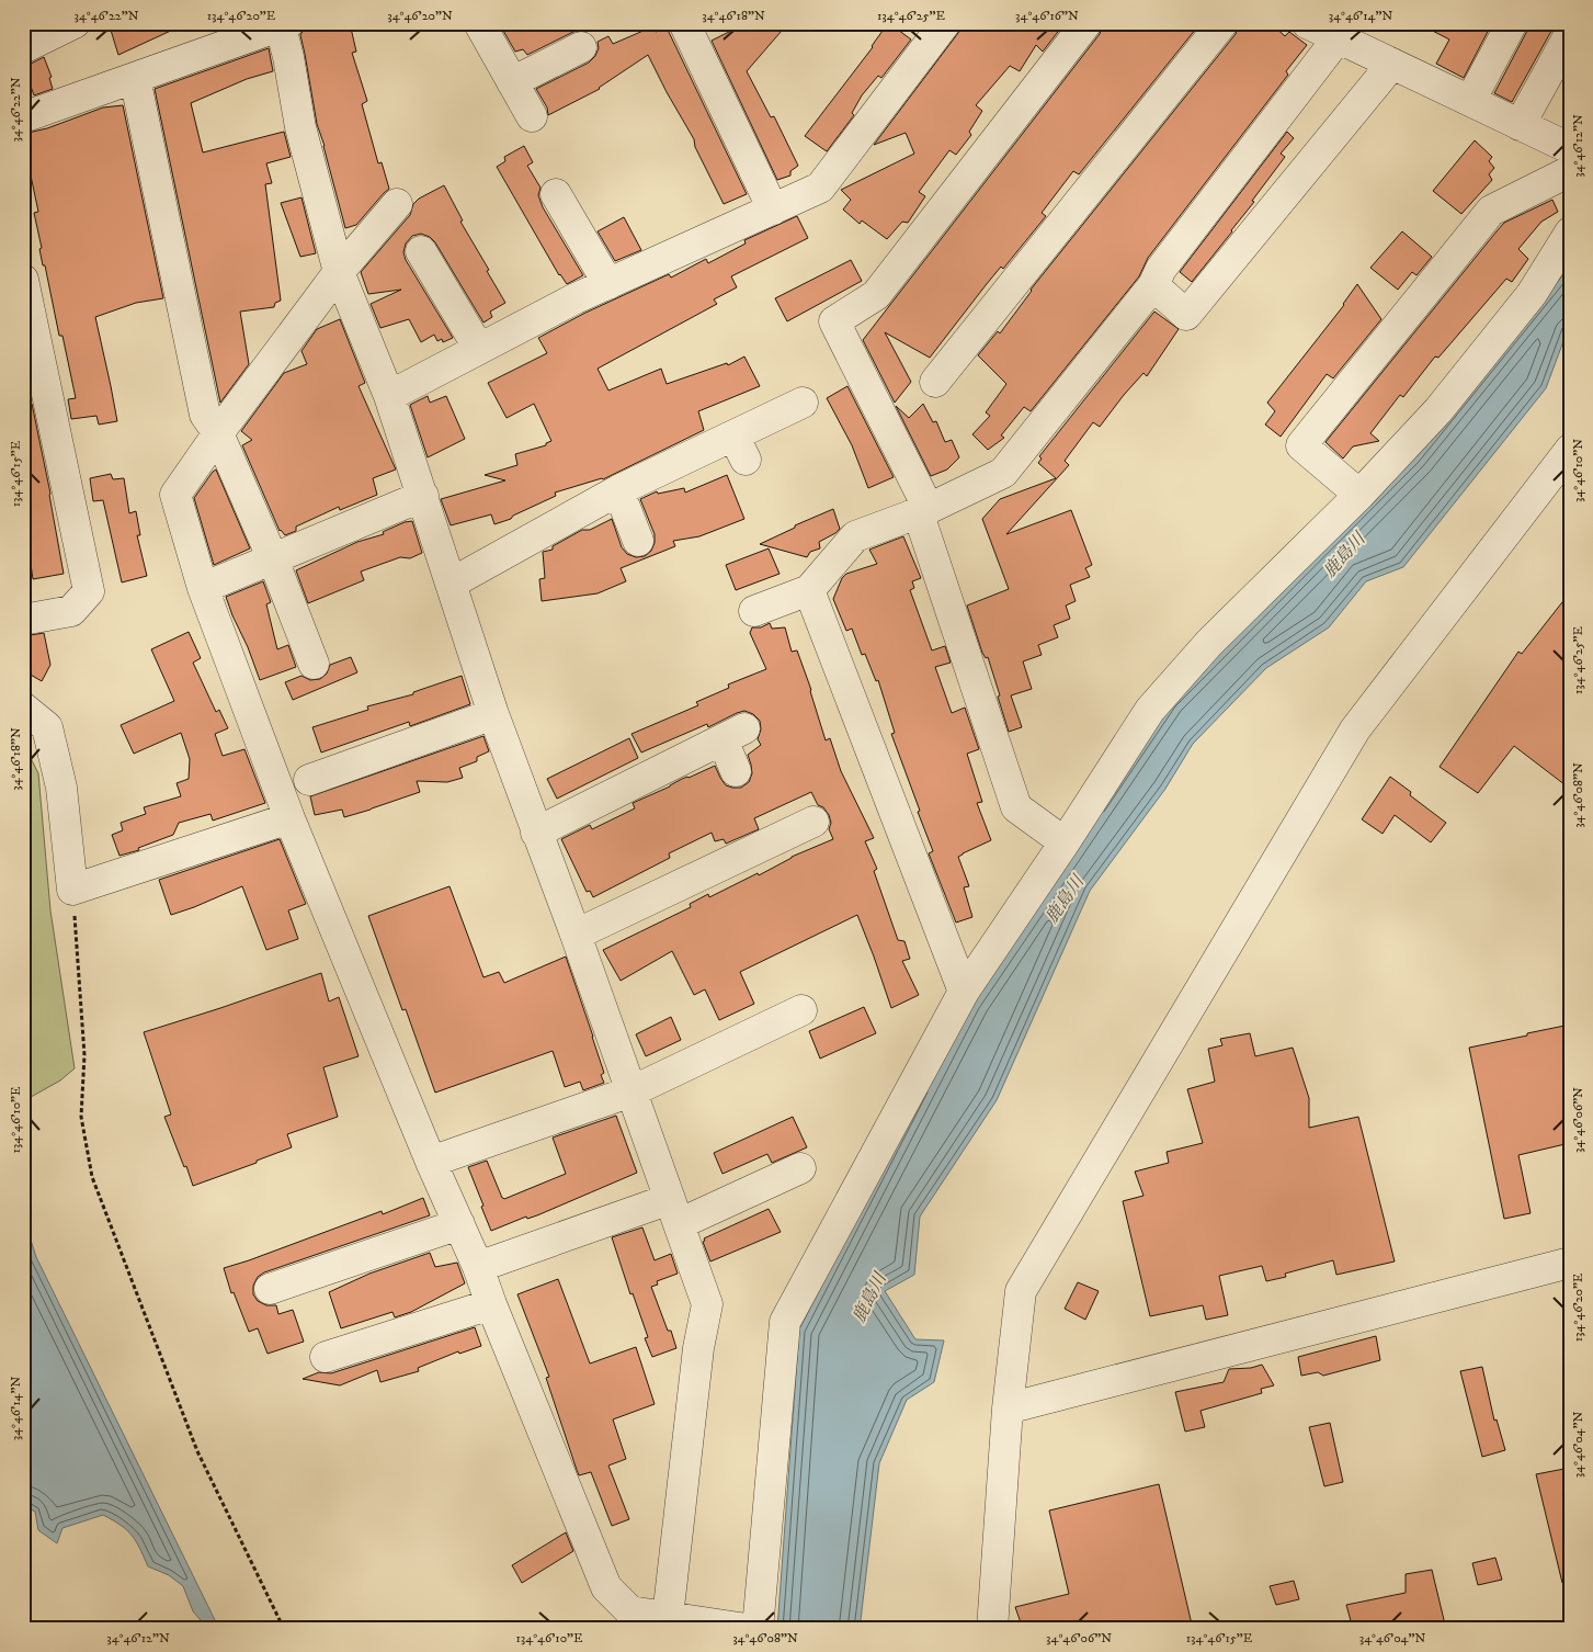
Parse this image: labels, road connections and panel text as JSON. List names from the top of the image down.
{
  "water": ["鹿島川"],
  "coordinates": [
    "34°46'22\"N",
    "134°46'20\"E",
    "34°46'20\"N",
    "34°46'18\"N",
    "134°46'25\"E",
    "34°46'16\"N",
    "34°46'14\"N",
    "34°46'12\"N",
    "34°46'10\"N",
    "134°46'15\"E",
    "34°46'08\"N",
    "34°46'06\"N",
    "134°46'10\"E",
    "34°46'04\"N"
  ]
}
